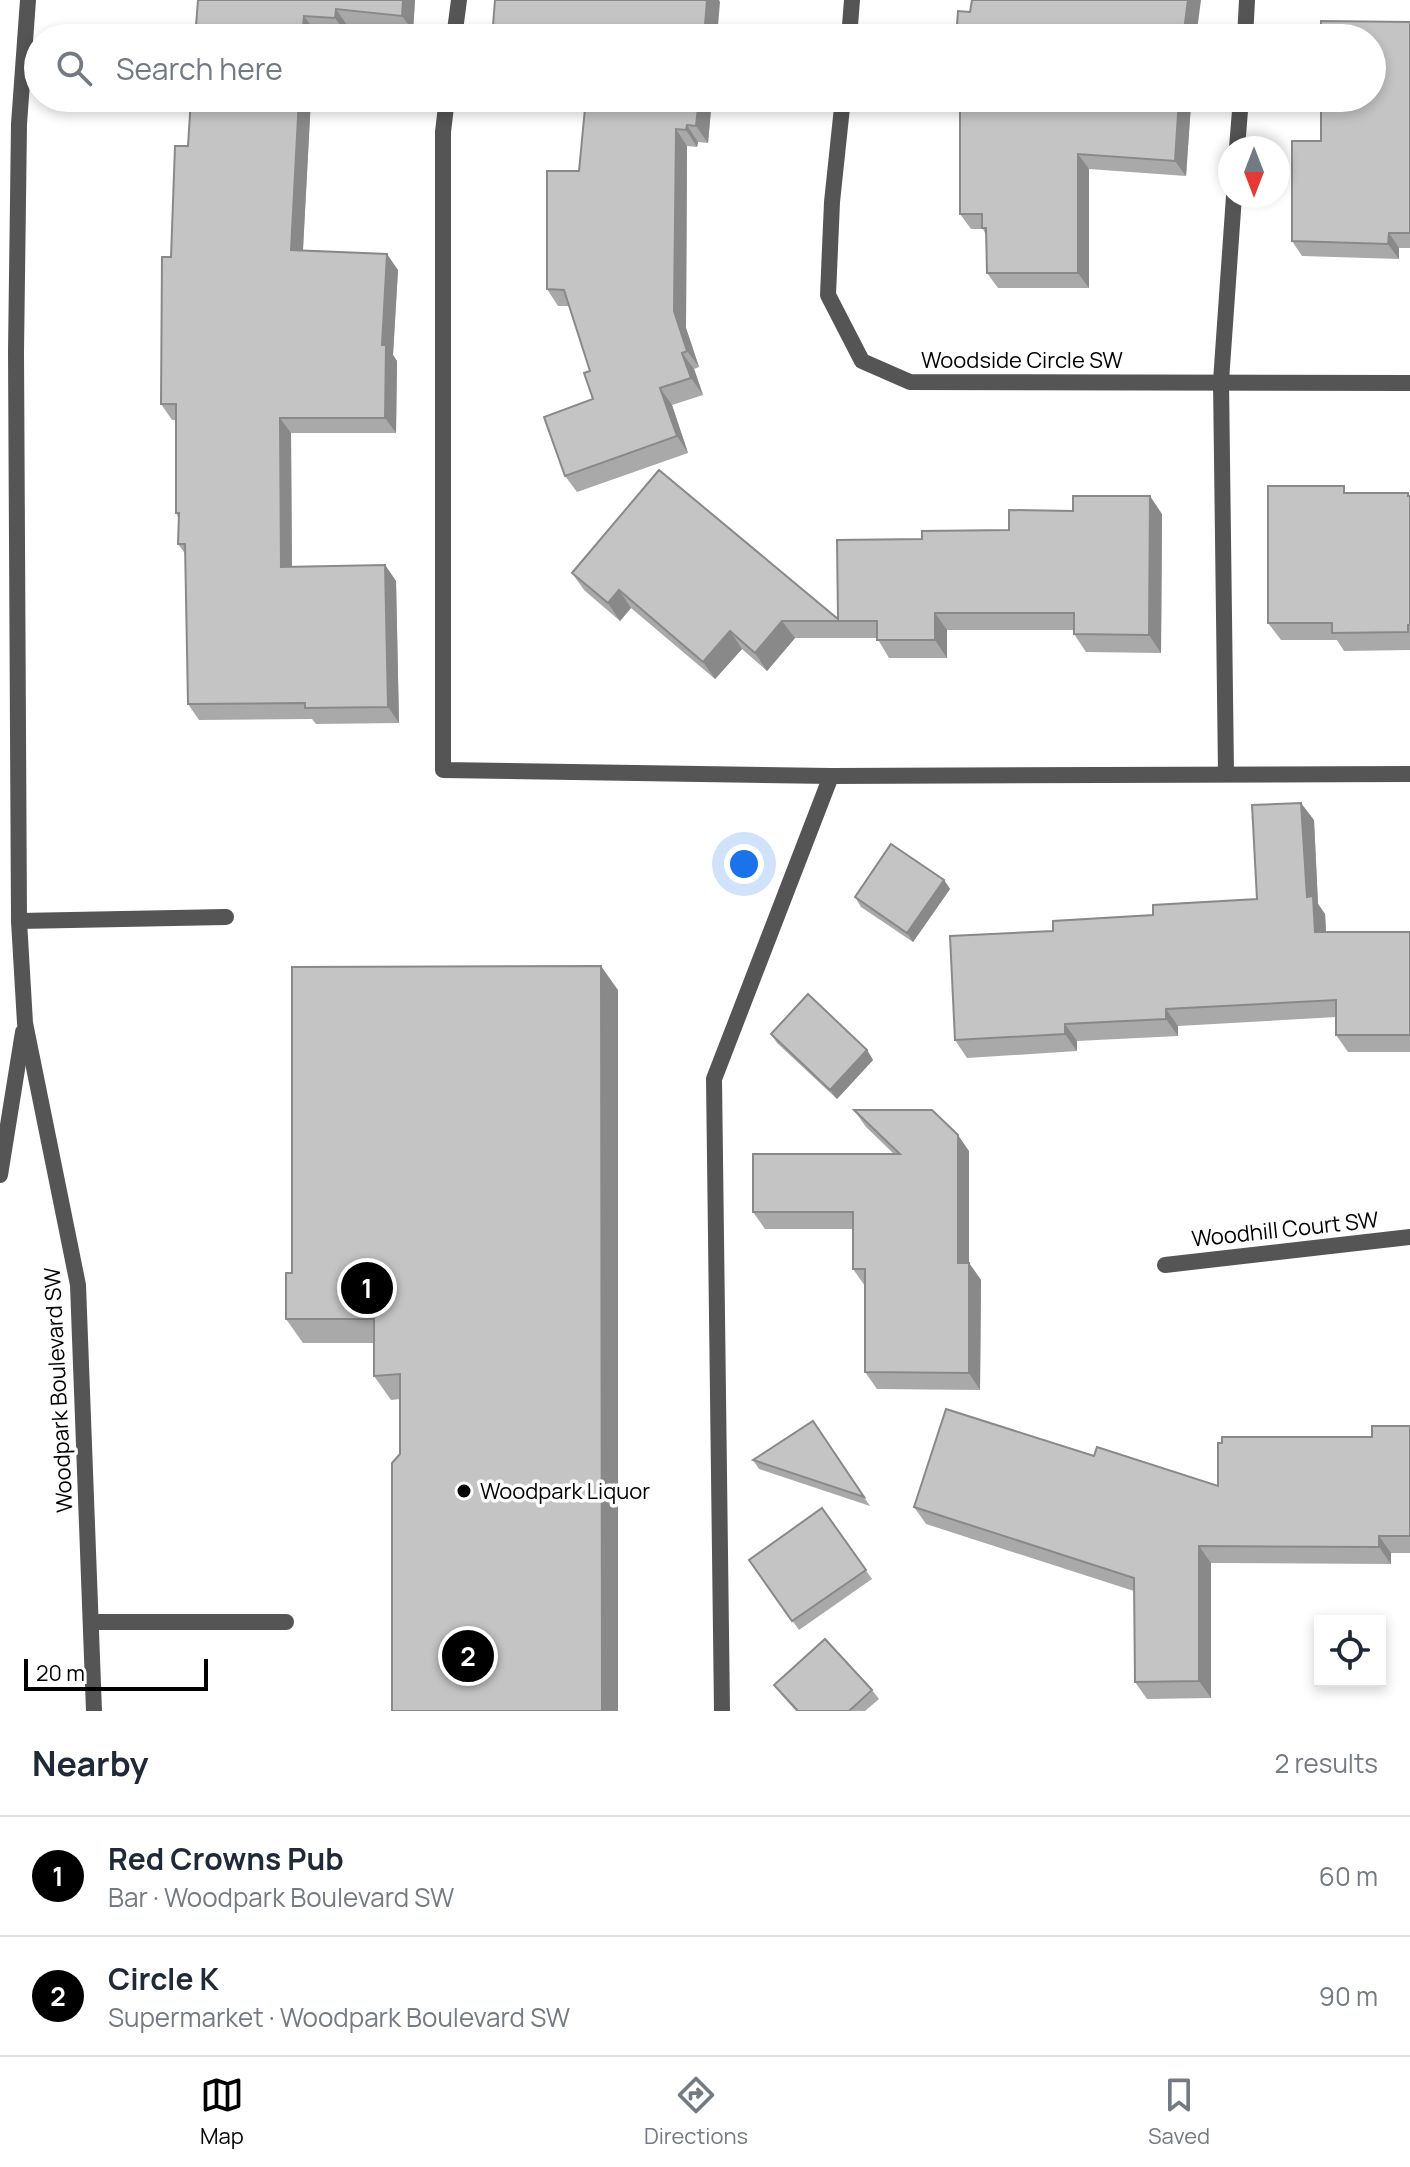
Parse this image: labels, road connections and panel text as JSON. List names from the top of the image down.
{
  "streets": {
    "street": ["Woodside Circle SW", "Woodhill Court SW", "Woodpark Boulevard SW"]
  },
  "places": ["Woodpark Liquor"],
  "scale_bar": "20 m",
  "north": "bottom",
  "page": {
    "search": "Search here",
    "pins": ["1", "2"],
    "scale": "20 m",
    "heading": ["Nearby", "2 results"],
    "list": [
      {
        "mark": "1",
        "name": "Red Crowns Pub",
        "note": "Bar · Woodpark Boulevard SW",
        "value": "60 m"
      },
      {
        "mark": "2",
        "name": "Circle K",
        "note": "Supermarket · Woodpark Boulevard SW",
        "value": "90 m"
      }
    ],
    "nav": ["Map", "Directions", "Saved"]
  }
}
